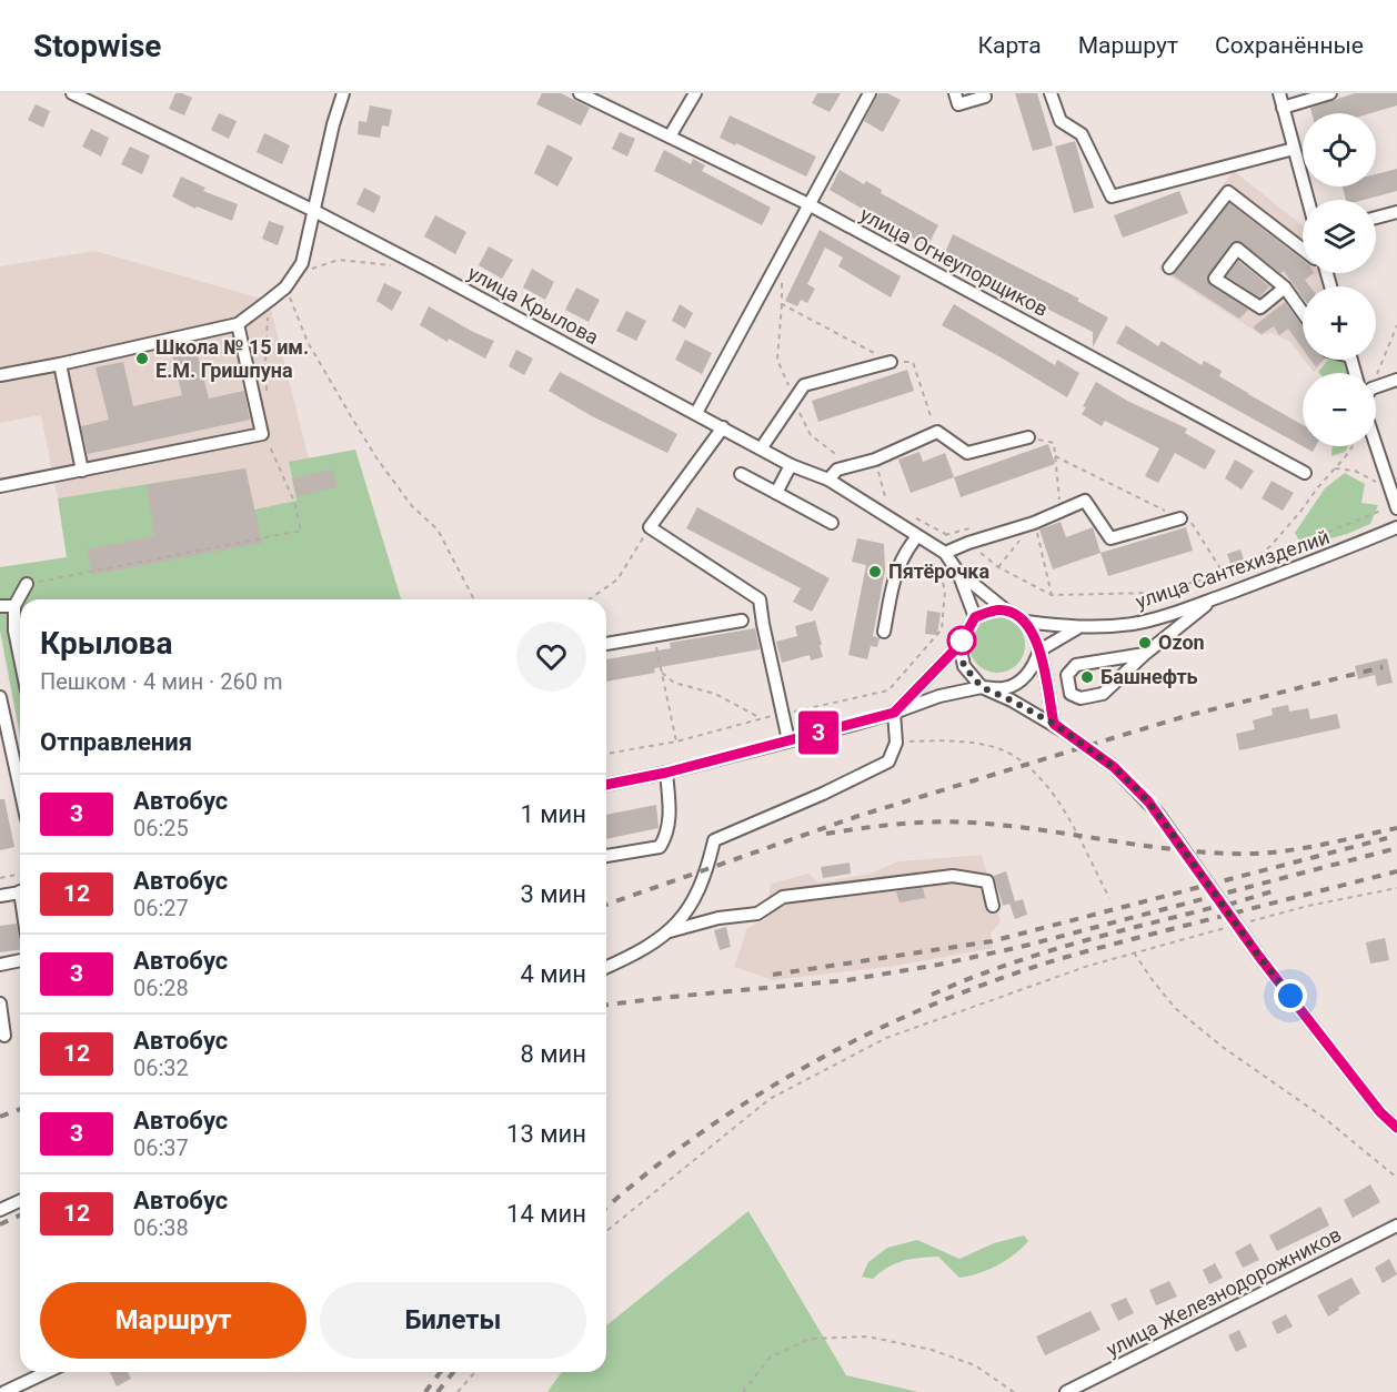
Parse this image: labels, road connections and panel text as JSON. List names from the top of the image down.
{
  "streets": {
    "street": [
      "улица Огнеупорщиков",
      "улица Крылова",
      "улица Сантехизделий",
      "улица Железнодорожников"
    ]
  },
  "places": [
    "Школа № 15 им. Е.М. Гришпуна",
    "Пятёрочка",
    "Ozon",
    "Башнефть"
  ],
  "lines": ["bus line 3"],
  "page": {
    "header": "Stopwise",
    "nav": ["Карта", "Маршрут", "Сохранённые"],
    "on_map": "3",
    "map_buttons": ["+", "−"],
    "heading": [
      ["Крылова", "Пешком · 4 мин · 260 m"],
      "Отправления"
    ],
    "list": [
      {
        "mark": "3",
        "name": "Автобус",
        "note": "06:25",
        "value": "1 мин"
      },
      {
        "mark": "12",
        "name": "Автобус",
        "note": "06:27",
        "value": "3 мин"
      },
      {
        "mark": "3",
        "name": "Автобус",
        "note": "06:28",
        "value": "4 мин"
      },
      {
        "mark": "12",
        "name": "Автобус",
        "note": "06:32",
        "value": "8 мин"
      },
      {
        "mark": "3",
        "name": "Автобус",
        "note": "06:37",
        "value": "13 мин"
      },
      {
        "mark": "12",
        "name": "Автобус",
        "note": "06:38",
        "value": "14 мин"
      }
    ],
    "buttons": ["Маршрут", "Билеты"]
  }
}
